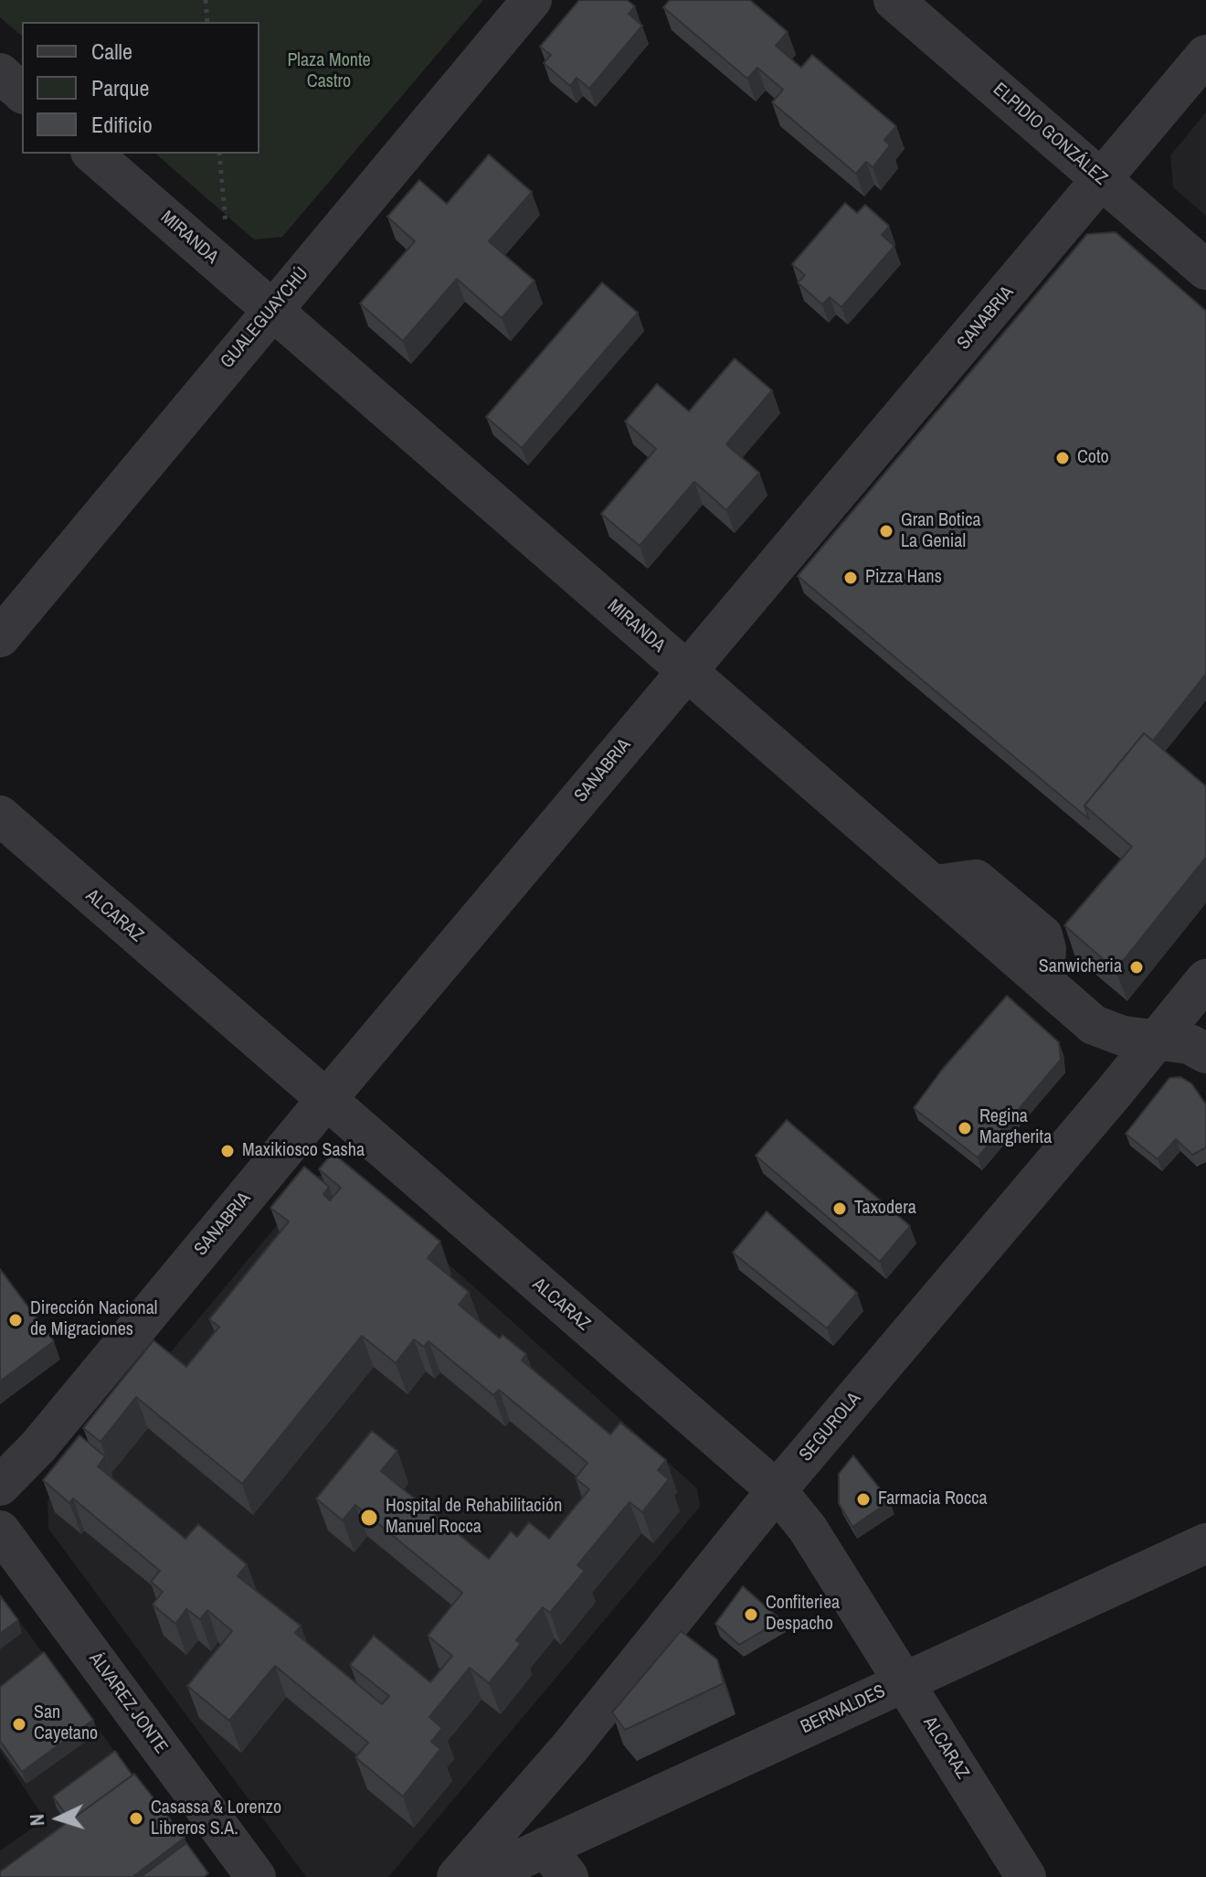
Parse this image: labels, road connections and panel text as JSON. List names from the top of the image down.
{
  "streets": {
    "street": [
      "ELPIDIO GONZÁLEZ",
      "MIRANDA",
      "GUALEGUAYCHÚ",
      "SANABRIA",
      "ALCARAZ",
      "SEGUROLA",
      "ÁLVAREZ JONTE",
      "BERNALDES"
    ]
  },
  "crossings": [
    ["ELPIDIO GONZÁLEZ", "SANABRIA"],
    ["MIRANDA", "GUALEGUAYCHÚ"],
    ["MIRANDA", "SANABRIA"],
    ["MIRANDA", "SEGUROLA"],
    ["SANABRIA", "ALCARAZ"],
    ["ALCARAZ", "SEGUROLA"],
    ["ALCARAZ", "BERNALDES"]
  ],
  "parks": ["Plaza Monte Castro"],
  "places": [
    "Coto",
    "Gran Botica La Genial",
    "Pizza Hans",
    "Sanwicheria",
    "Regina Margherita",
    "Maxikiosco Sasha",
    "Taxodera",
    "Dirección Nacional de Migraciones",
    "Farmacia Rocca",
    "Hospital de Rehabilitación Manuel Rocca",
    "Confiteriea Despacho",
    "San Cayetano",
    "Casassa & Lorenzo Libreros S.A."
  ],
  "legend": ["Calle", "Parque", "Edificio"],
  "north": "left"
}
